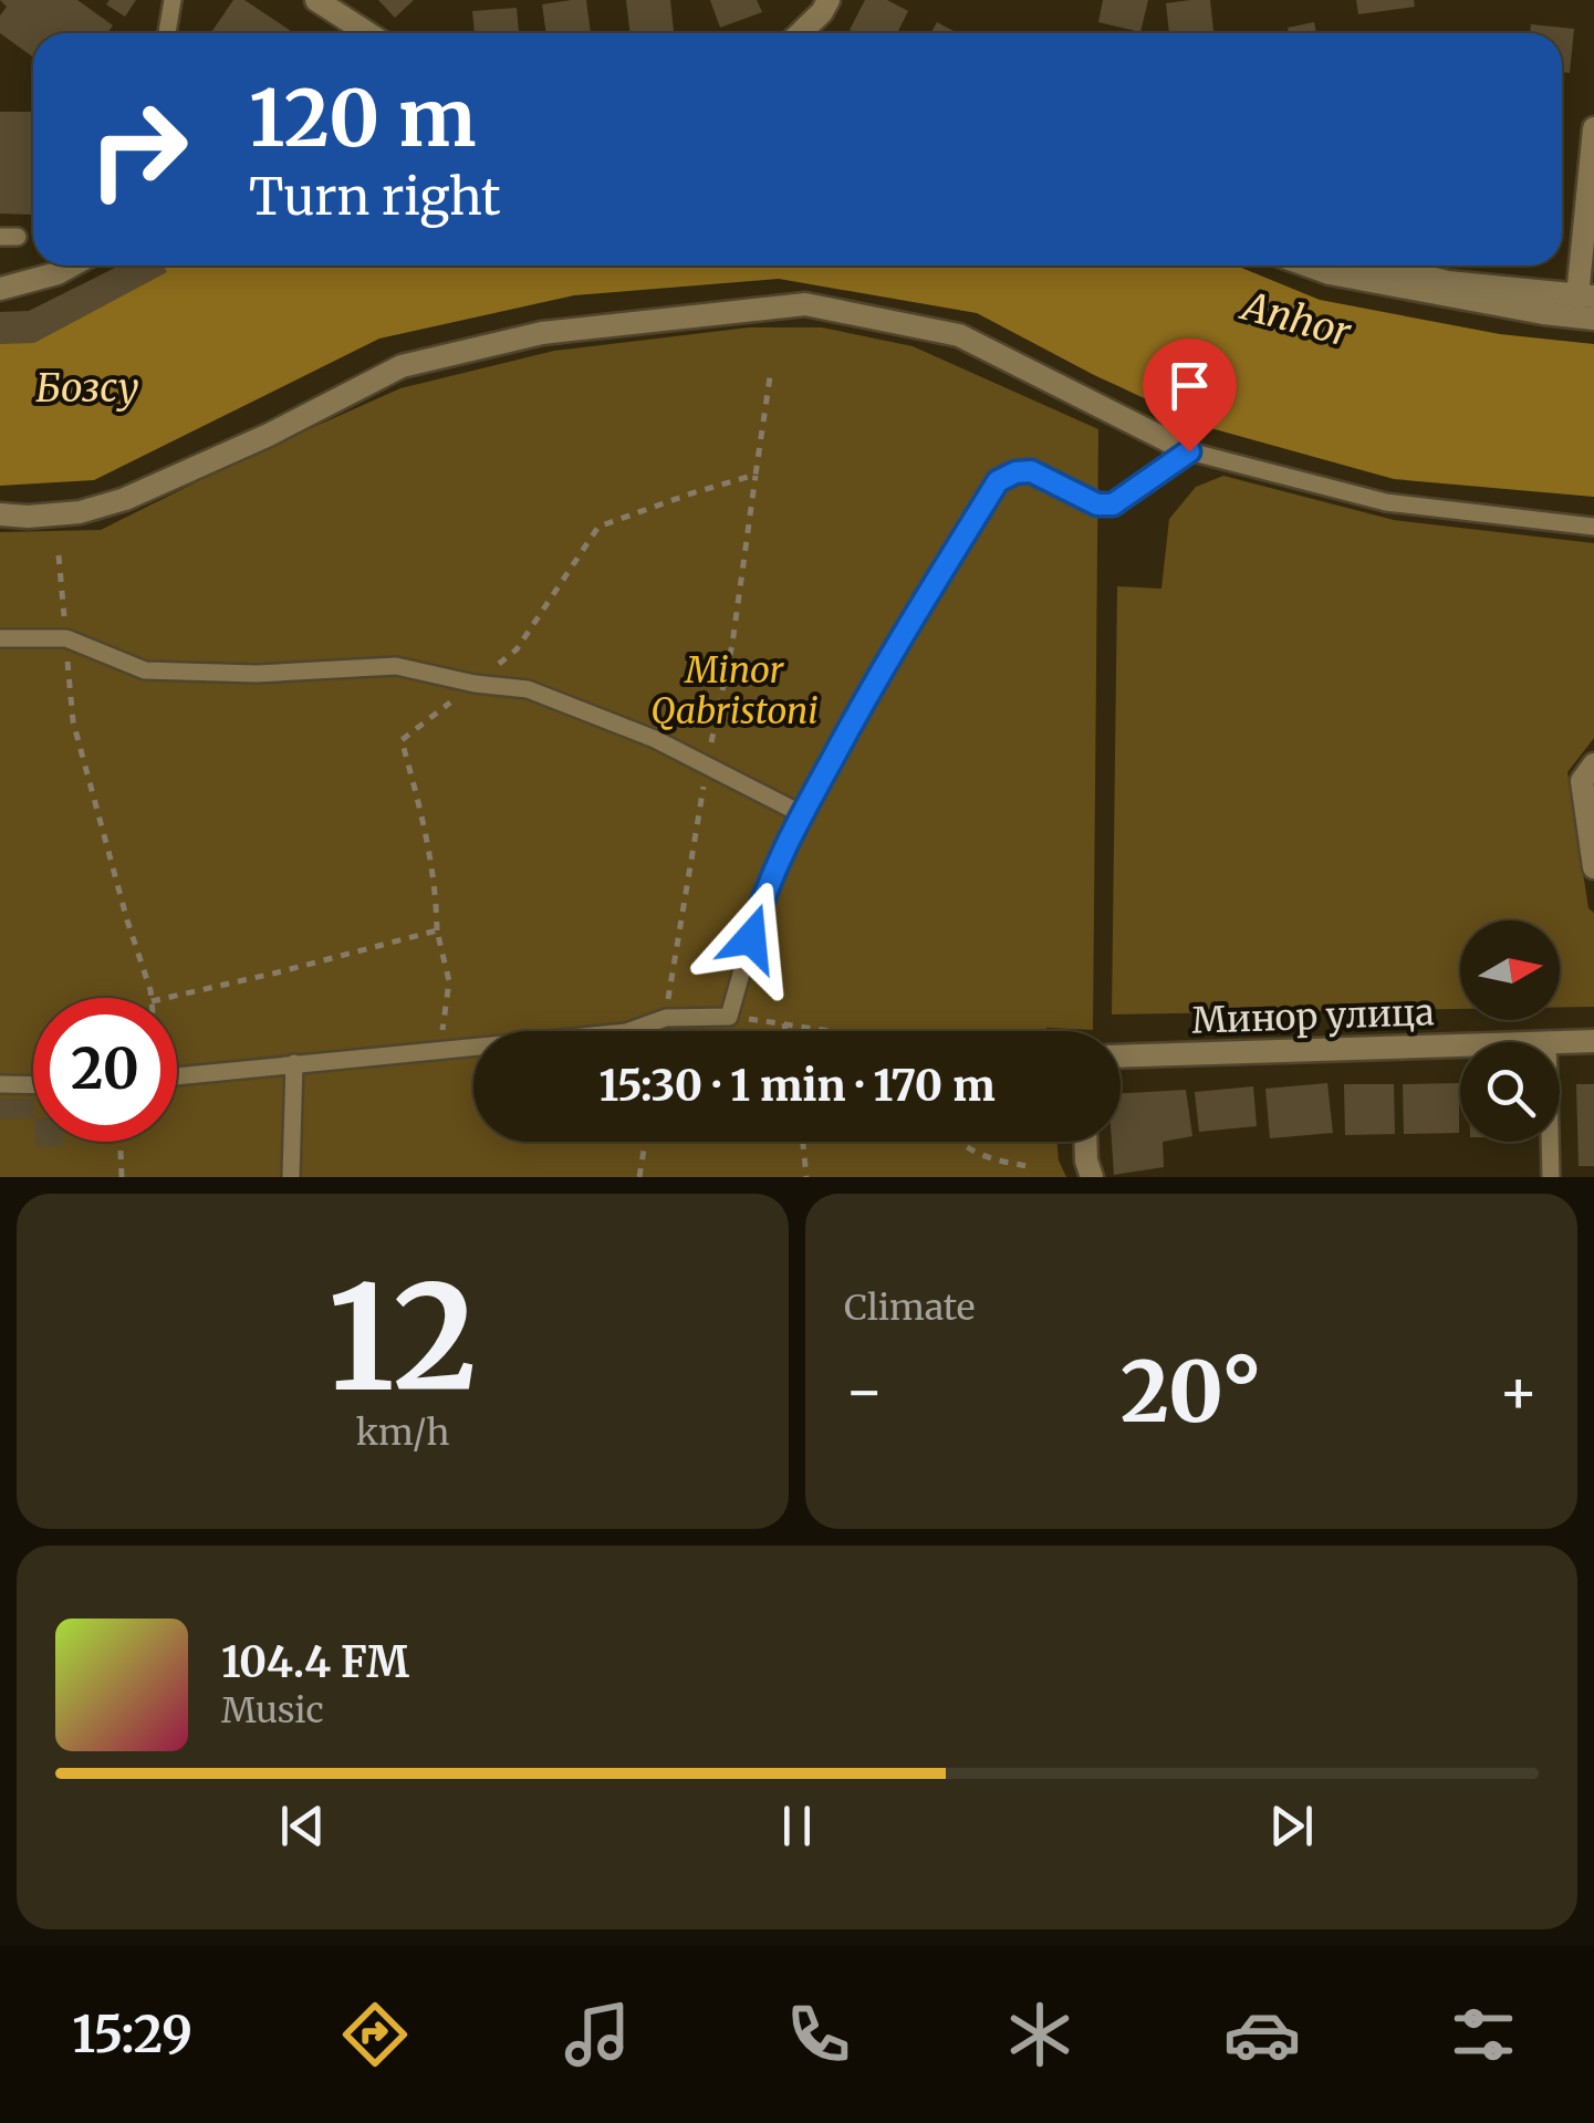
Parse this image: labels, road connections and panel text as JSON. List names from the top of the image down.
{
  "streets": {
    "street": ["Минор улица"]
  },
  "water": ["Anhor", "Бозсу"],
  "parks": ["Minor Qabristoni"],
  "north": "right",
  "page": {
    "turn": ["120 m", "Turn right"],
    "limit": "20",
    "trip": "15:30 · 1 min · 170 m",
    "tile": [
      ["12", "km/h"],
      "Climate"
    ],
    "heat": ["−", "20°", "+"],
    "song": ["104.4 FM", "Music"],
    "tabs": "15:29"
  }
}
